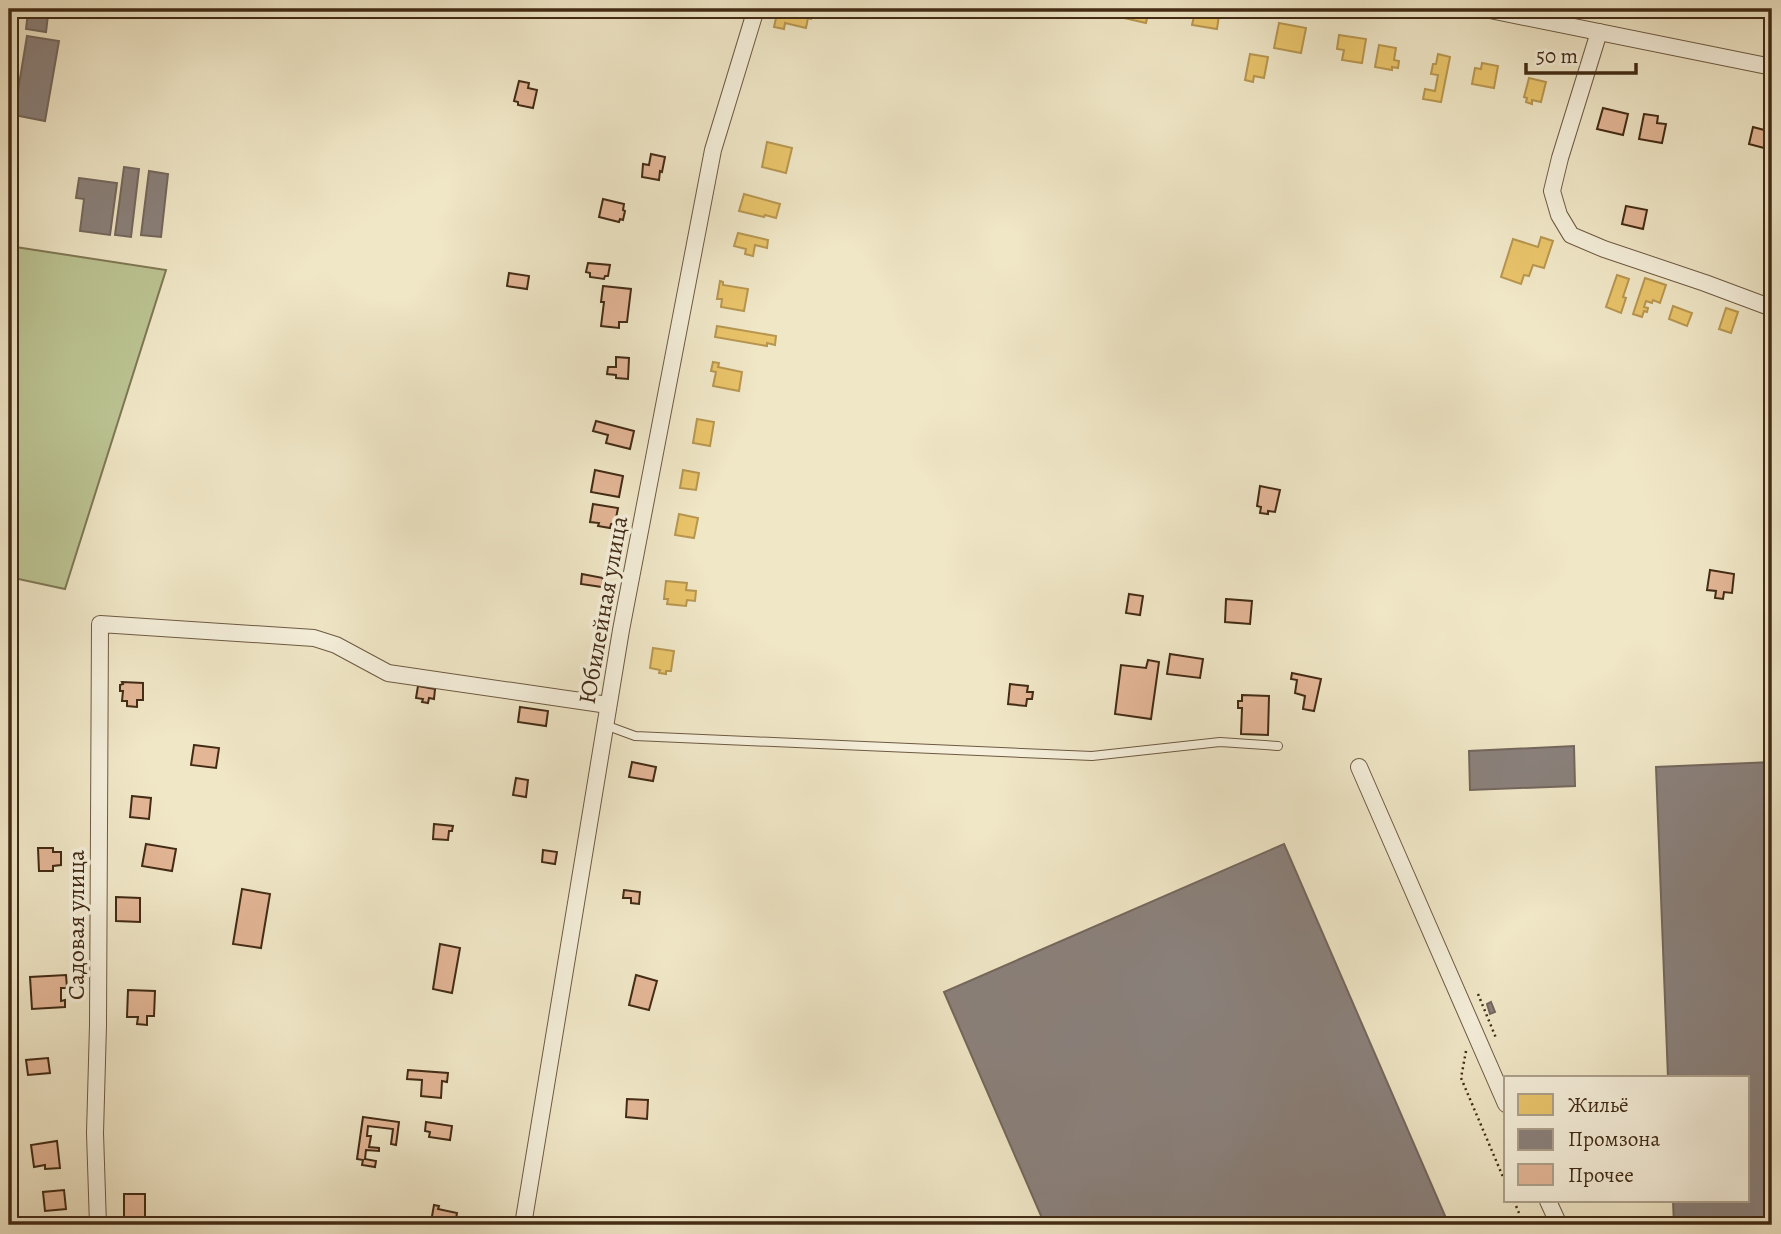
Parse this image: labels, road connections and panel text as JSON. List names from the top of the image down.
{
  "streets": {
    "street": ["Юбилейная улица", "Садовая улица"]
  },
  "crossings": [
    ["Юбилейная улица", "Садовая улица"]
  ],
  "legend": ["Жильё", "Промзона", "Прочее"],
  "scale_bar": "50 m"
}
